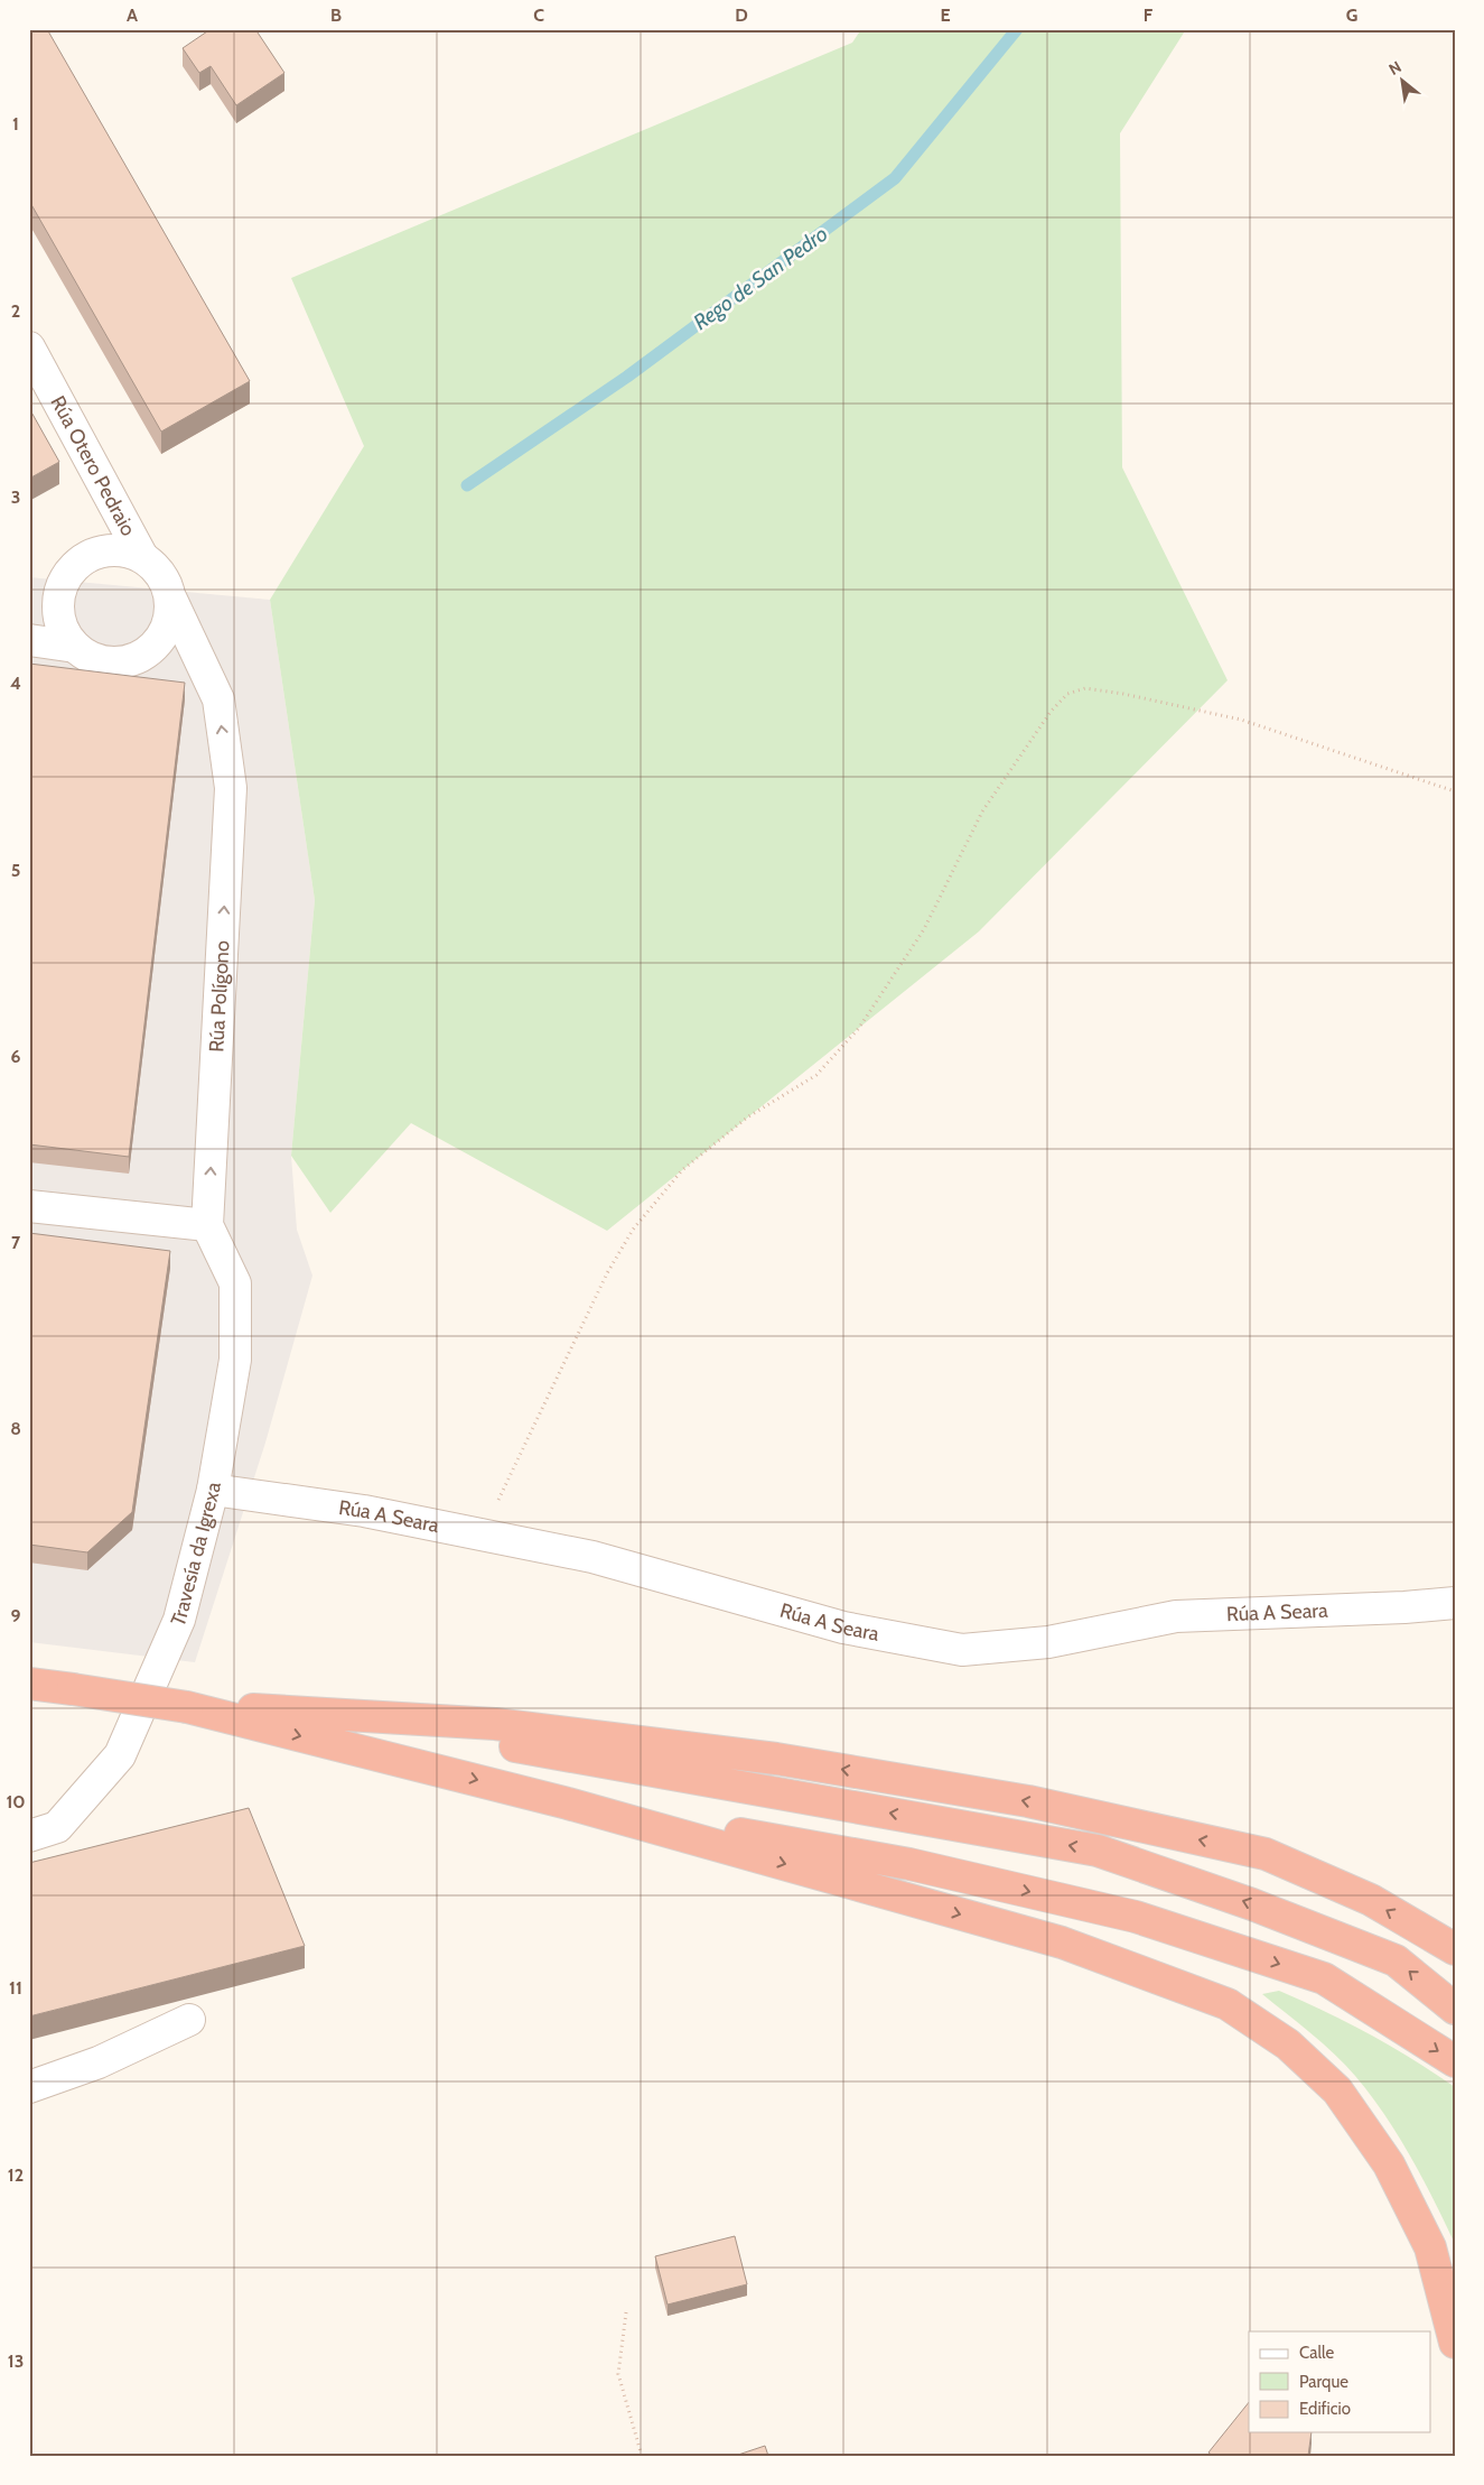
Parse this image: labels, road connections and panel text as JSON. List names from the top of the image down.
{
  "streets": {
    "street": [
      "Rúa Otero Pedraio",
      "Rúa Polígono",
      "Rúa A Seara",
      "Travesía da Igrexa"
    ]
  },
  "crossings": [
    ["Rúa Otero Pedraio", "Rúa Polígono"],
    ["Rúa Polígono", "Travesía da Igrexa"],
    ["Rúa A Seara", "Travesía da Igrexa"]
  ],
  "one_way": ["Rúa Polígono"],
  "water": ["Rego de San Pedro"],
  "legend": ["Calle", "Parque", "Edificio"],
  "north": "top left",
  "grid": {
    "columns": [
      "A",
      "B",
      "C",
      "D",
      "E",
      "F",
      "G"
    ],
    "rows": [
      "1",
      "2",
      "3",
      "4",
      "5",
      "6",
      "7",
      "8",
      "9",
      "10",
      "11",
      "12",
      "13"
    ]
  }
}
